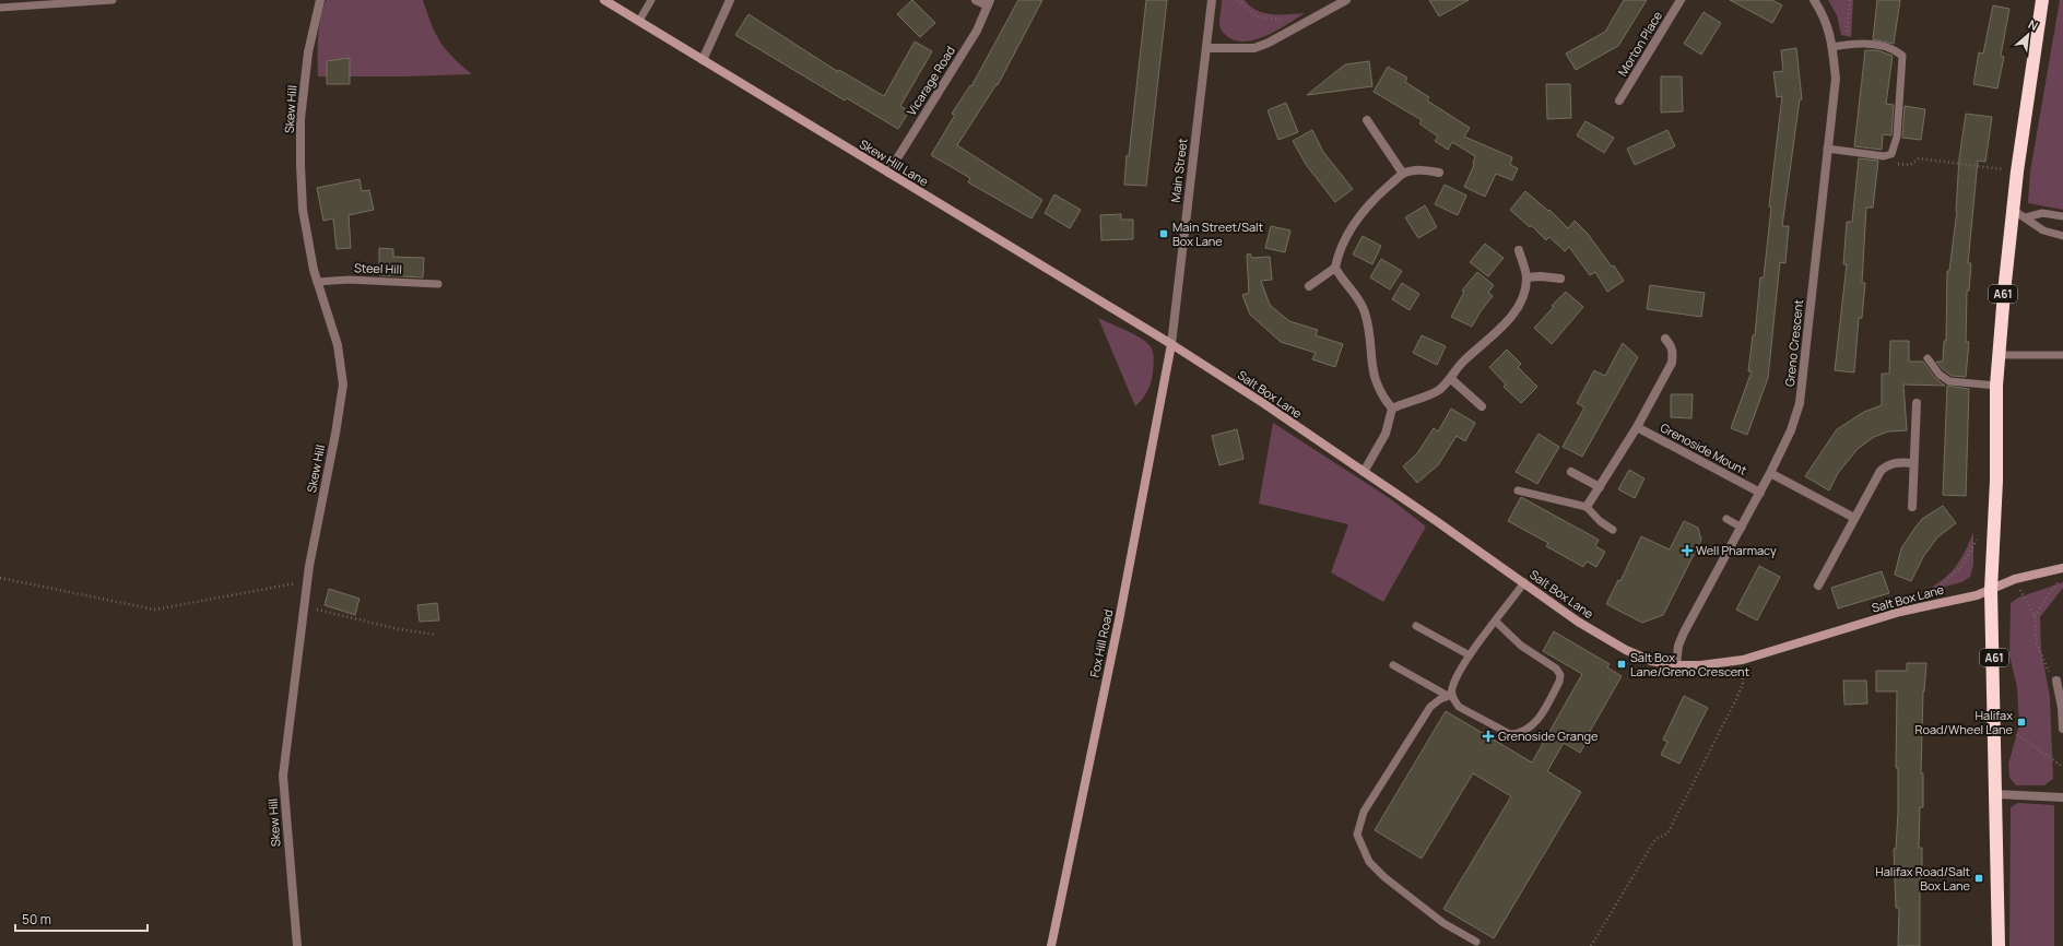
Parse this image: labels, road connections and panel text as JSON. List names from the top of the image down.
{
  "streets": {
    "highway": ["A61"],
    "street": [
      "Morton Place",
      "Vicarage Road",
      "Skew Hill",
      "Skew Hill Lane",
      "Main Street",
      "Greno Crescent",
      "Salt Box Lane",
      "Grenoside Mount",
      "Fox Hill Road"
    ],
    "lane": ["Steel Hill"]
  },
  "crossings": [
    ["Vicarage Road", "Skew Hill Lane"],
    ["Skew Hill", "Steel Hill"],
    ["Skew Hill Lane", "Main Street"],
    ["Skew Hill Lane", "Salt Box Lane"],
    ["Skew Hill Lane", "Fox Hill Road"],
    ["Main Street", "Salt Box Lane"],
    ["Main Street", "Fox Hill Road"],
    ["A61", "Salt Box Lane"],
    ["Greno Crescent", "Salt Box Lane"],
    ["Greno Crescent", "Grenoside Mount"],
    ["Salt Box Lane", "Fox Hill Road"]
  ],
  "places": {
    "transit": [
      "Main Street/Salt Box Lane",
      "Salt Box Lane/Greno Crescent",
      "Halifax Road/Wheel Lane",
      "Halifax Road/Salt Box Lane"
    ],
    "health": ["Well Pharmacy", "Grenoside Grange"]
  },
  "scale_bar": "50 m",
  "north": "top right"
}
